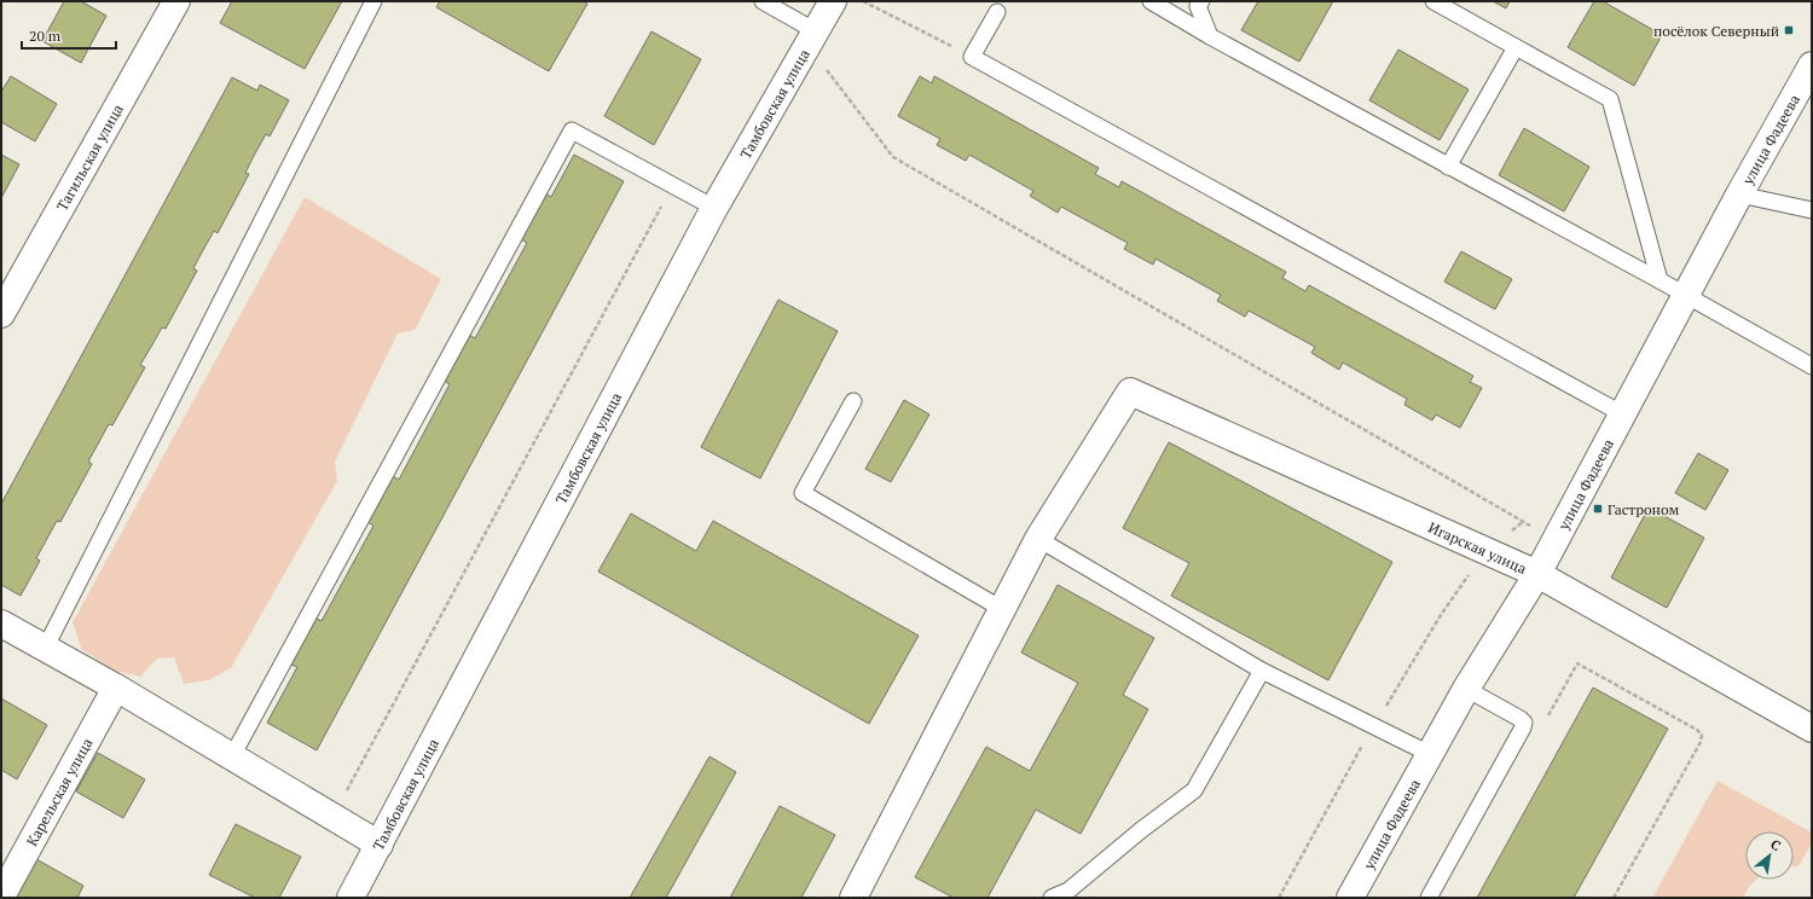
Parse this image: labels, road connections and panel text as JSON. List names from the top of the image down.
{
  "streets": {
    "street": [
      "Тамбовская улица",
      "улица Фадеева",
      "Тагильская улица",
      "Игарская улица",
      "Карельская улица"
    ]
  },
  "crossings": [
    ["улица Фадеева", "Игарская улица"]
  ],
  "places": {
    "transit": ["посёлок Северный", "Гастроном"]
  },
  "scale_bar": "20 m",
  "north": "top right"
}
